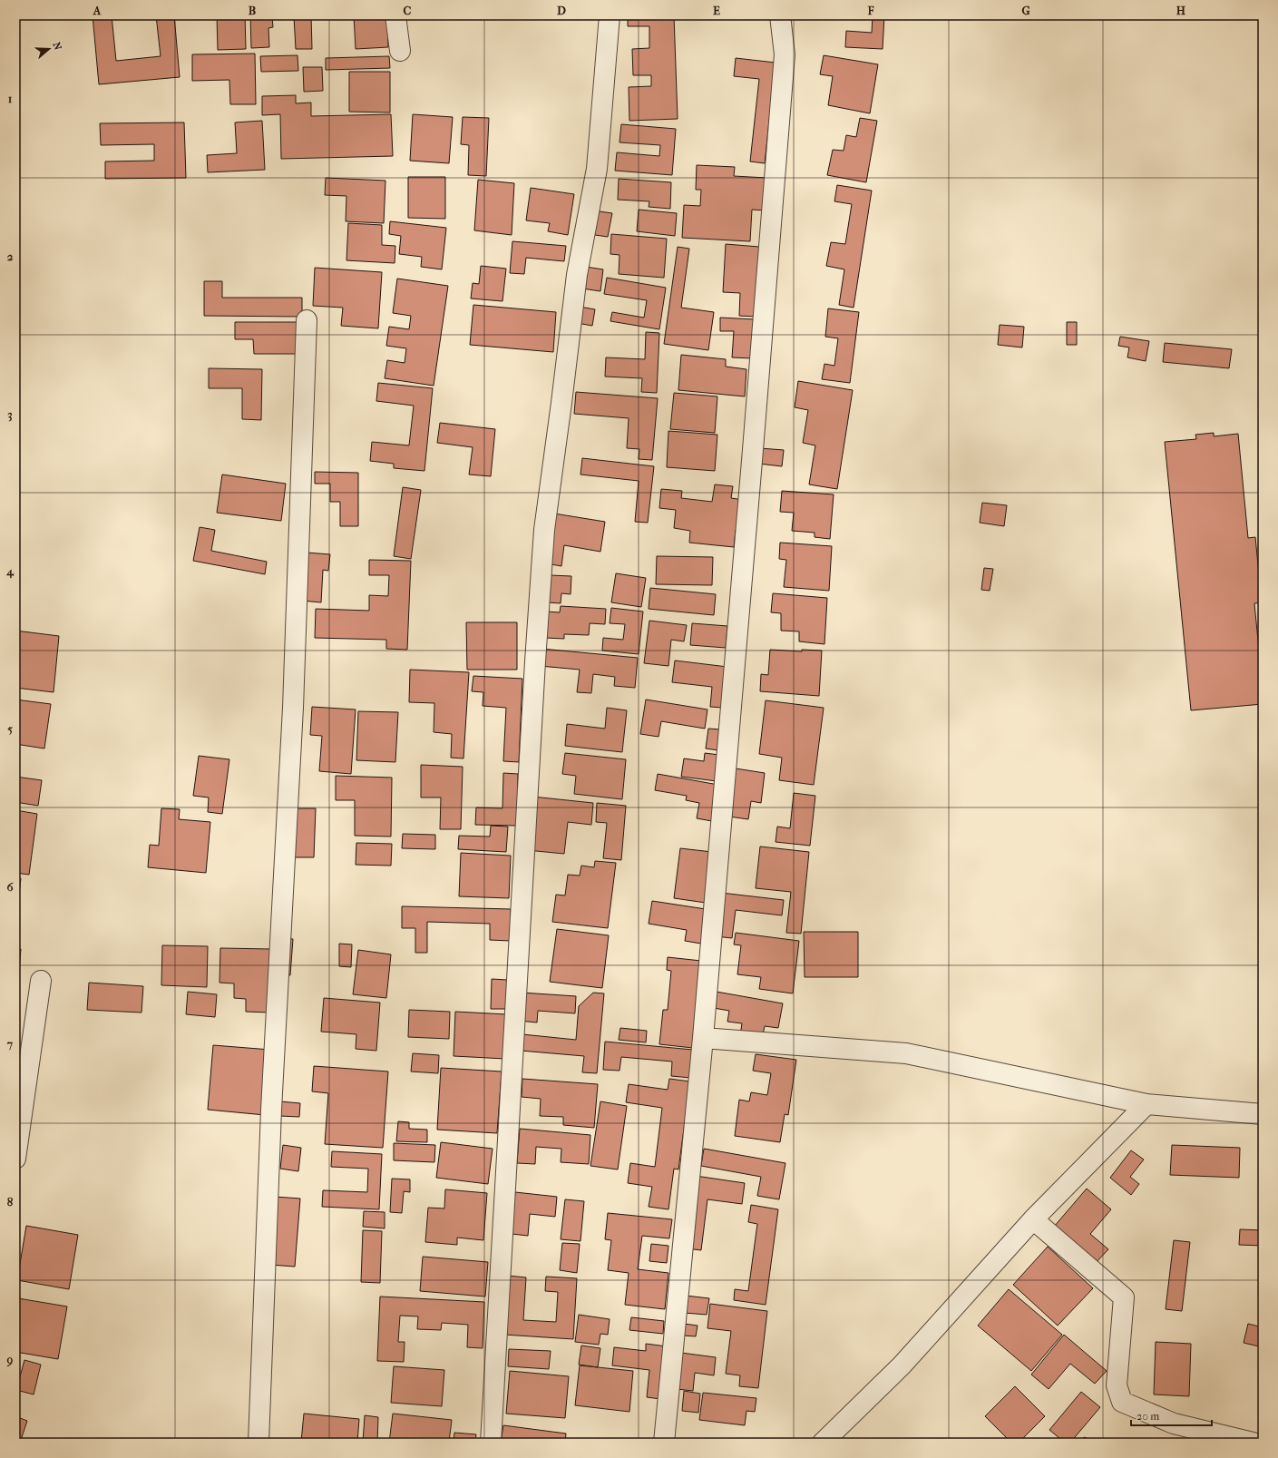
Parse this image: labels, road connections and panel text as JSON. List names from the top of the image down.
{
  "scale_bar": "20 m",
  "north": "right",
  "grid": {
    "columns": [
      "A",
      "B",
      "C",
      "D",
      "E",
      "F",
      "G",
      "H"
    ],
    "rows": [
      "1",
      "2",
      "3",
      "4",
      "5",
      "6",
      "7",
      "8",
      "9"
    ]
  }
}
